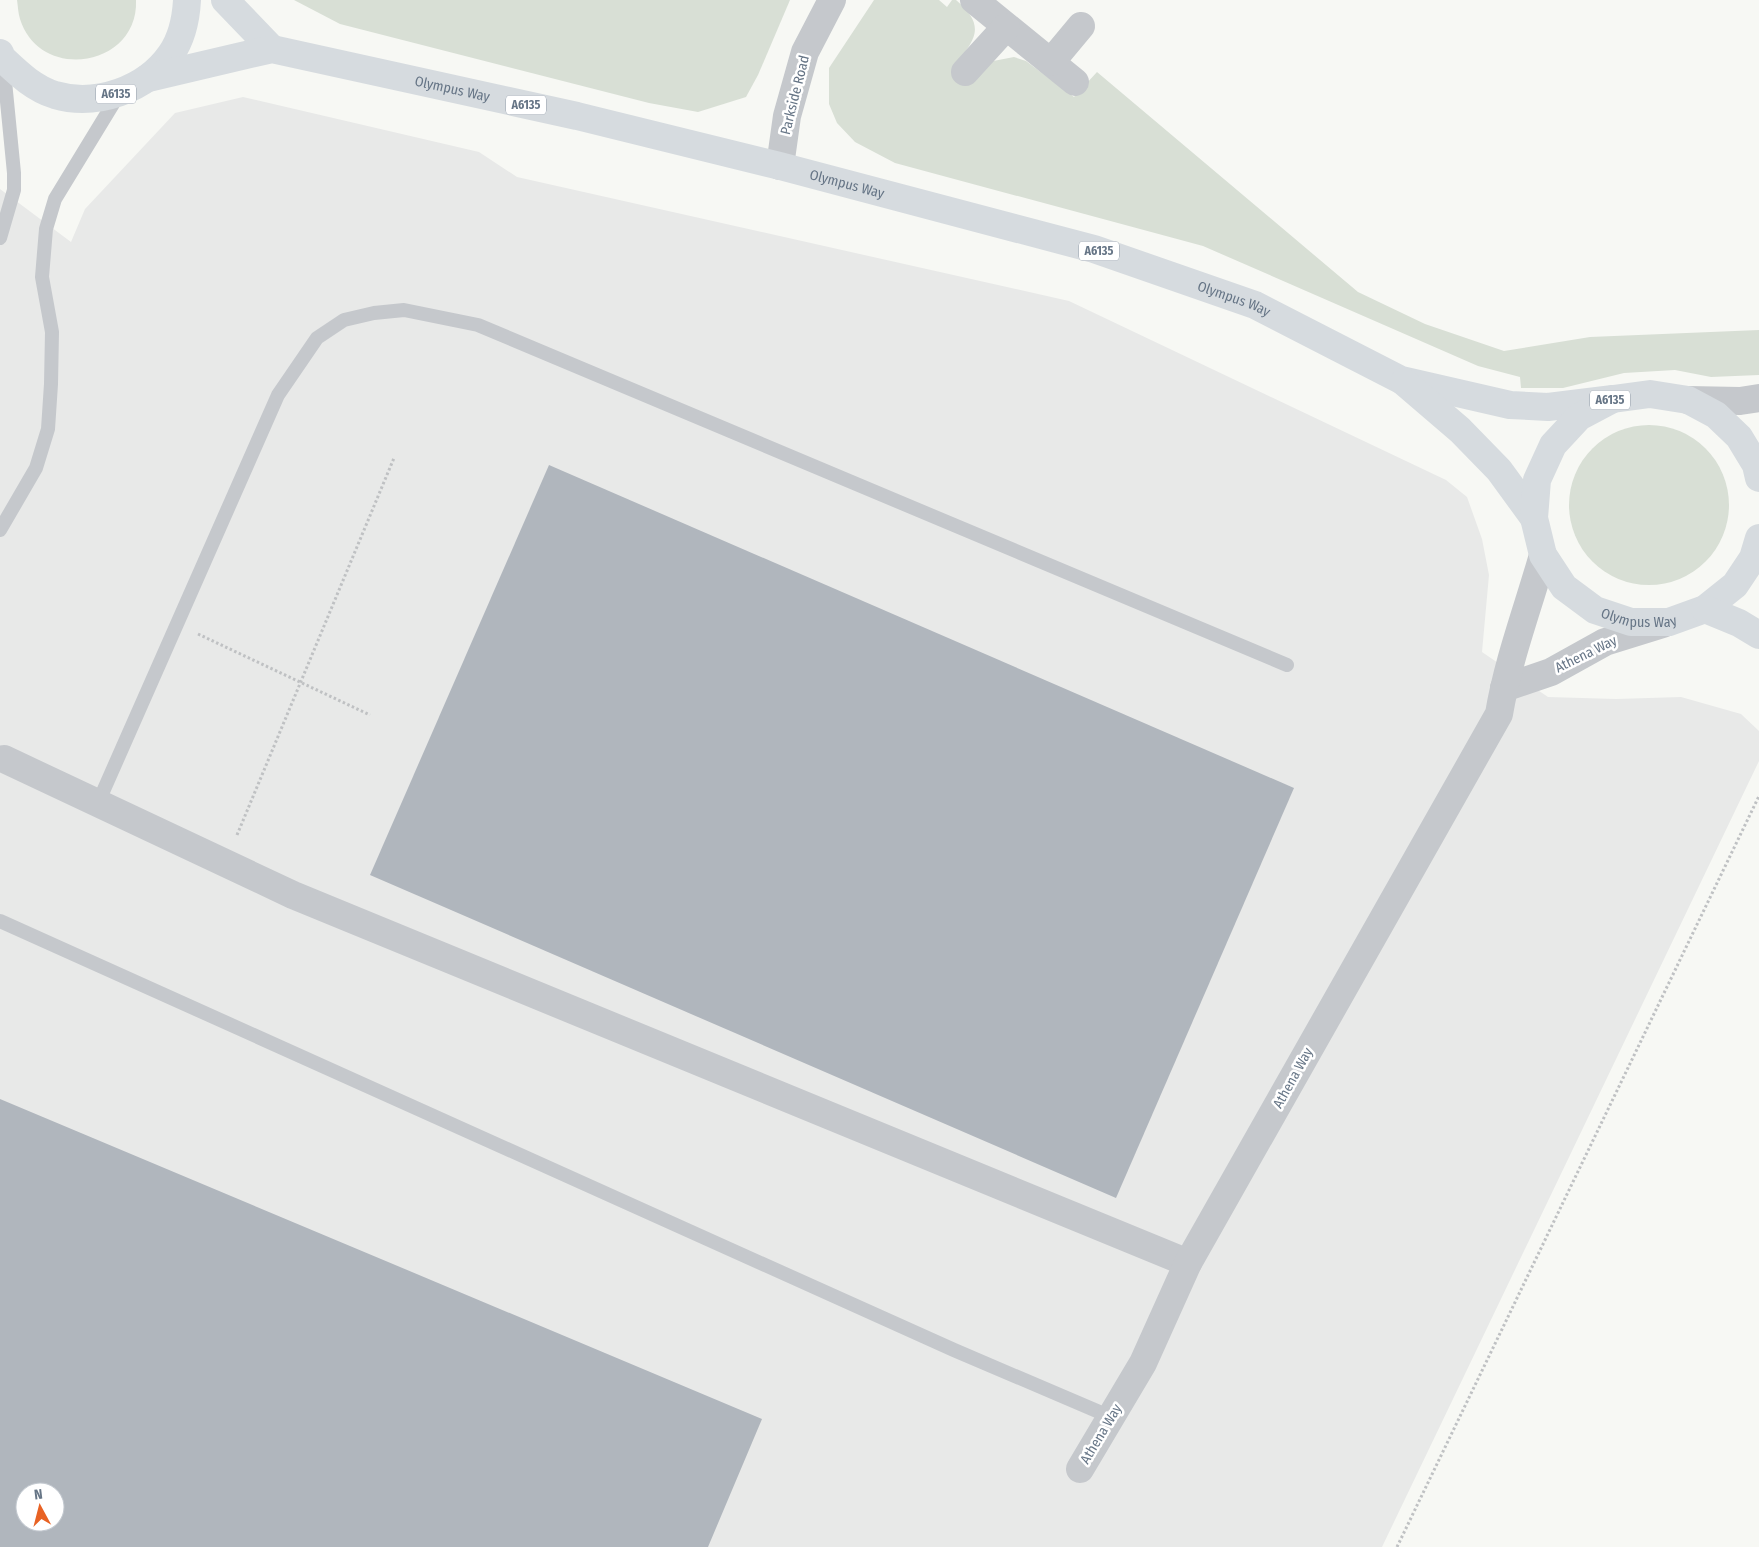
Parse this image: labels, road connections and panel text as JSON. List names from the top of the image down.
{
  "streets": {
    "main road": ["Olympus Way", "A6135"],
    "street": ["Parkside Road", "Athena Way"]
  },
  "crossings": [
    ["Olympus Way", "Parkside Road"],
    ["Olympus Way", "Athena Way"]
  ],
  "north": "top"
}
